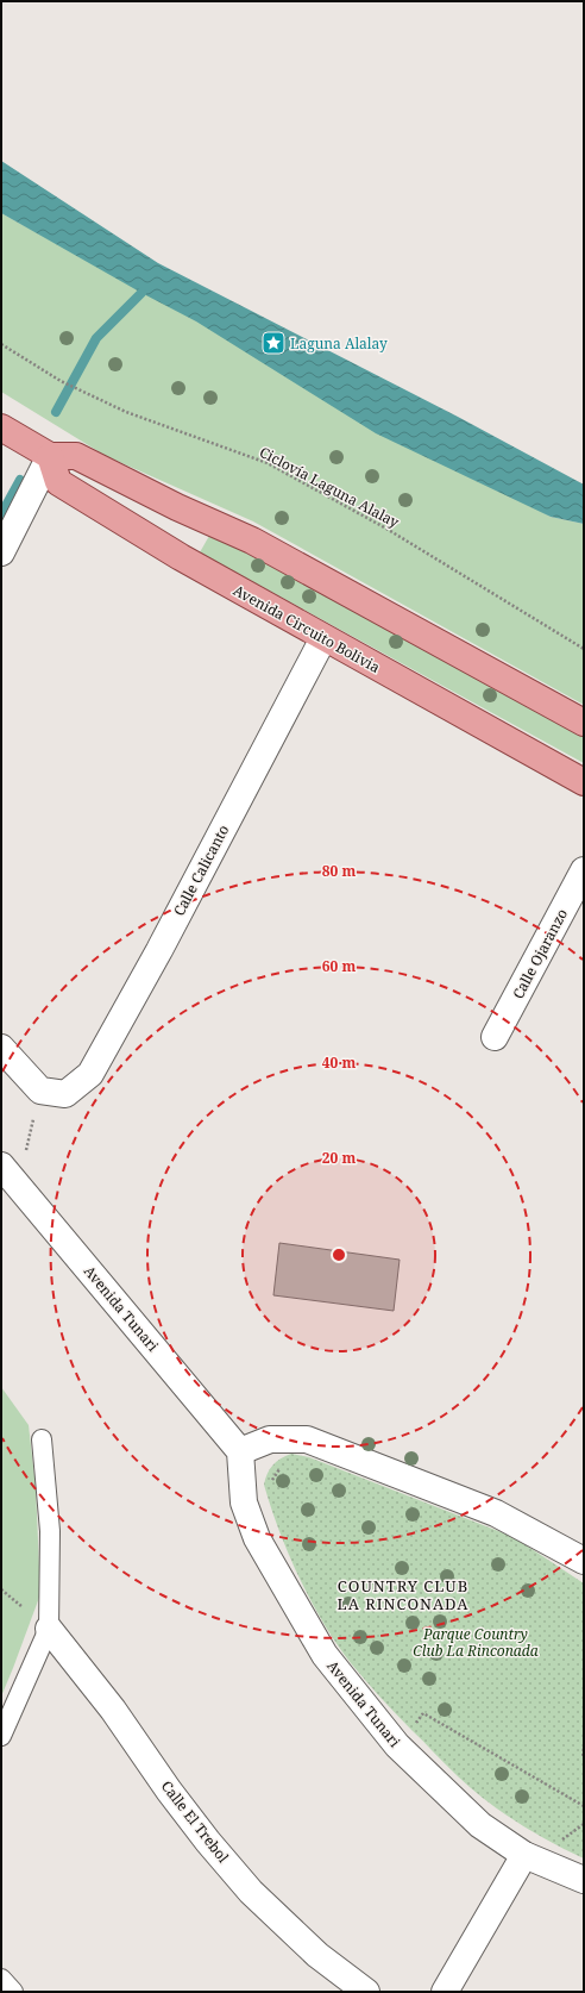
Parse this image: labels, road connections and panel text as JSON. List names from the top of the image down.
{
  "streets": {
    "main road": ["Avenida Circuito Bolivia"],
    "street": [
      "Calle Calicanto",
      "Calle Ojaranzo",
      "Avenida Tunari",
      "Calle El Trebol"
    ],
    "path": ["Ciclovía Laguna Alalay"]
  },
  "crossings": [
    ["Avenida Circuito Bolivia", "Calle Calicanto"]
  ],
  "districts": ["COUNTRY CLUB LA RINCONADA"],
  "parks": ["Parque Country Club La Rinconada"],
  "places": {
    "place": ["Laguna Alalay"]
  },
  "rings": [
    "80 m",
    "60 m",
    "40 m",
    "20 m"
  ]
}
